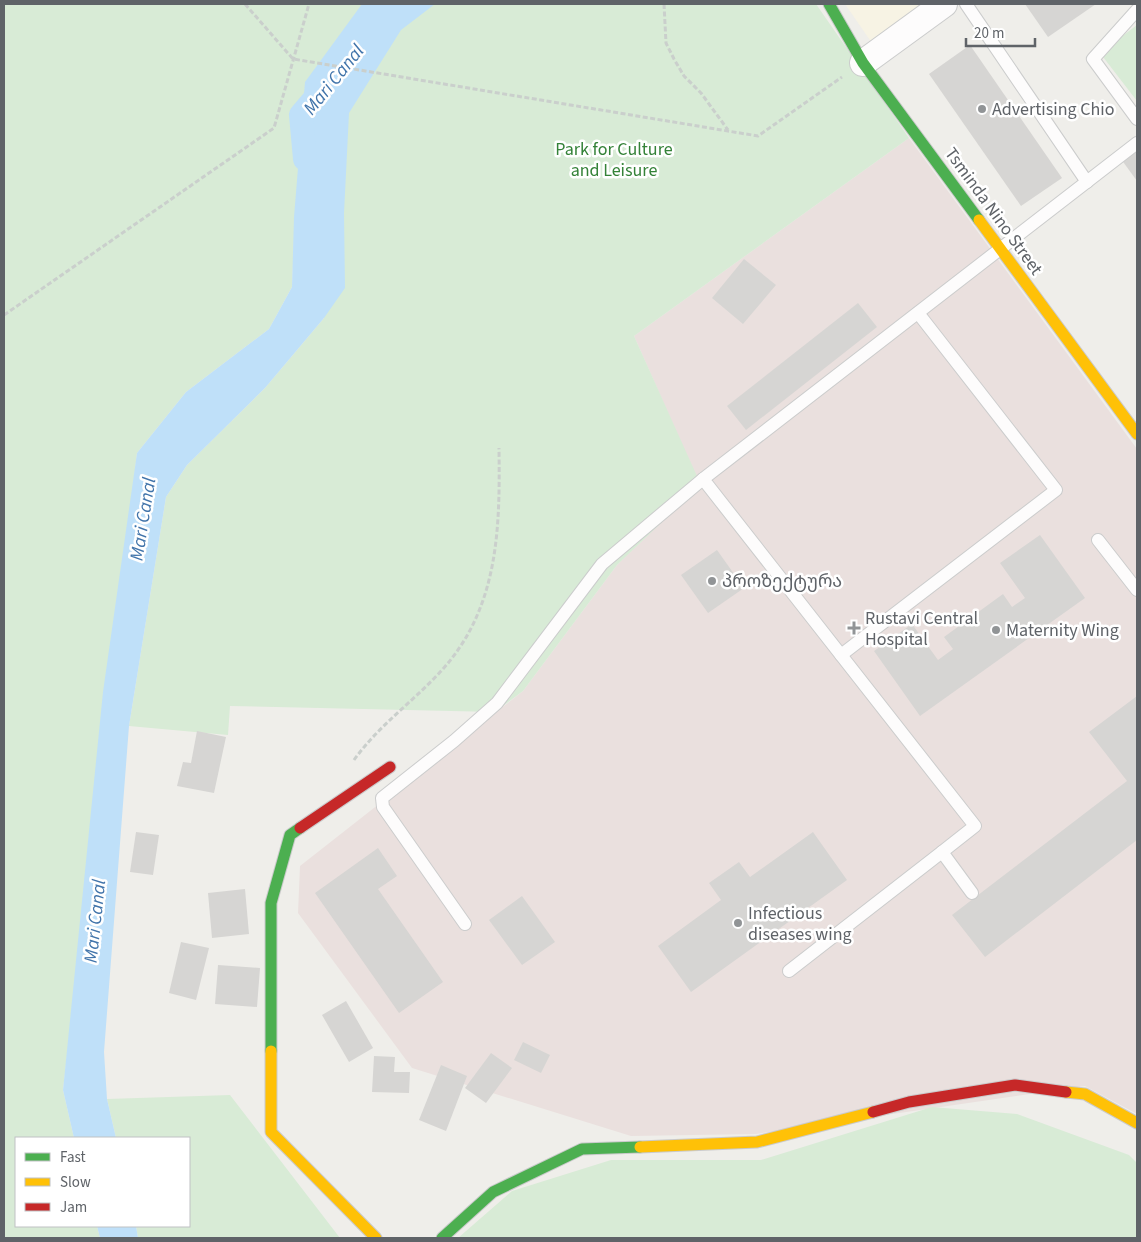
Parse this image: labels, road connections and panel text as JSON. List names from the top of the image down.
{
  "streets": {
    "street": ["Tsminda Nino Street"]
  },
  "water": ["Mari Canal"],
  "parks": ["Park for Culture and Leisure"],
  "places": {
    "other": [
      "Advertising Chio",
      "პროზექტურა",
      "Maternity Wing",
      "Infectious diseases wing"
    ],
    "health": ["Rustavi Central Hospital"]
  },
  "legend": ["Fast", "Slow", "Jam"],
  "scale_bar": "20 m"
}
